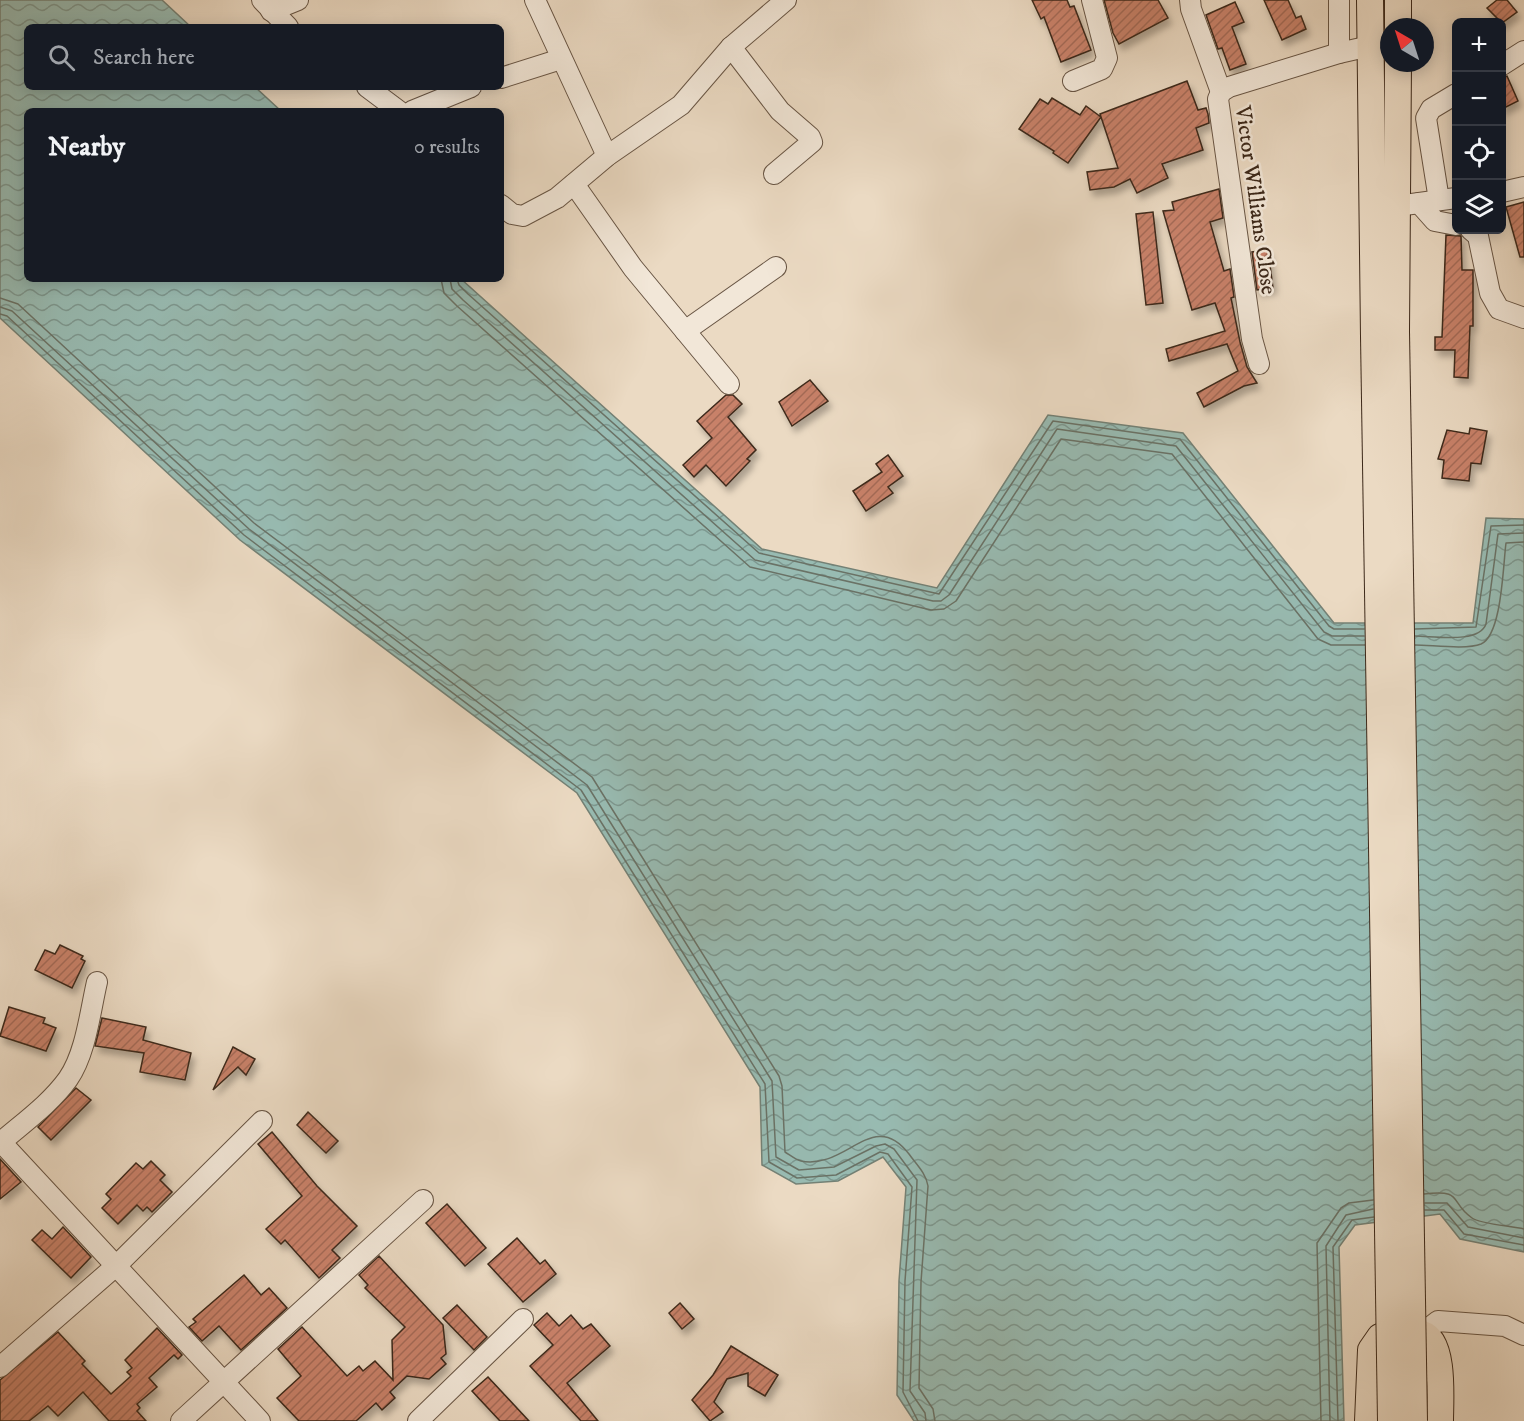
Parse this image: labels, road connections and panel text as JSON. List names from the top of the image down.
{
  "streets": {
    "street": ["Victor Williams Close"]
  },
  "north": "top left",
  "page": {
    "map_buttons": ["+", "−"],
    "search": "Search here",
    "heading": ["Nearby", "0 results"]
  }
}
